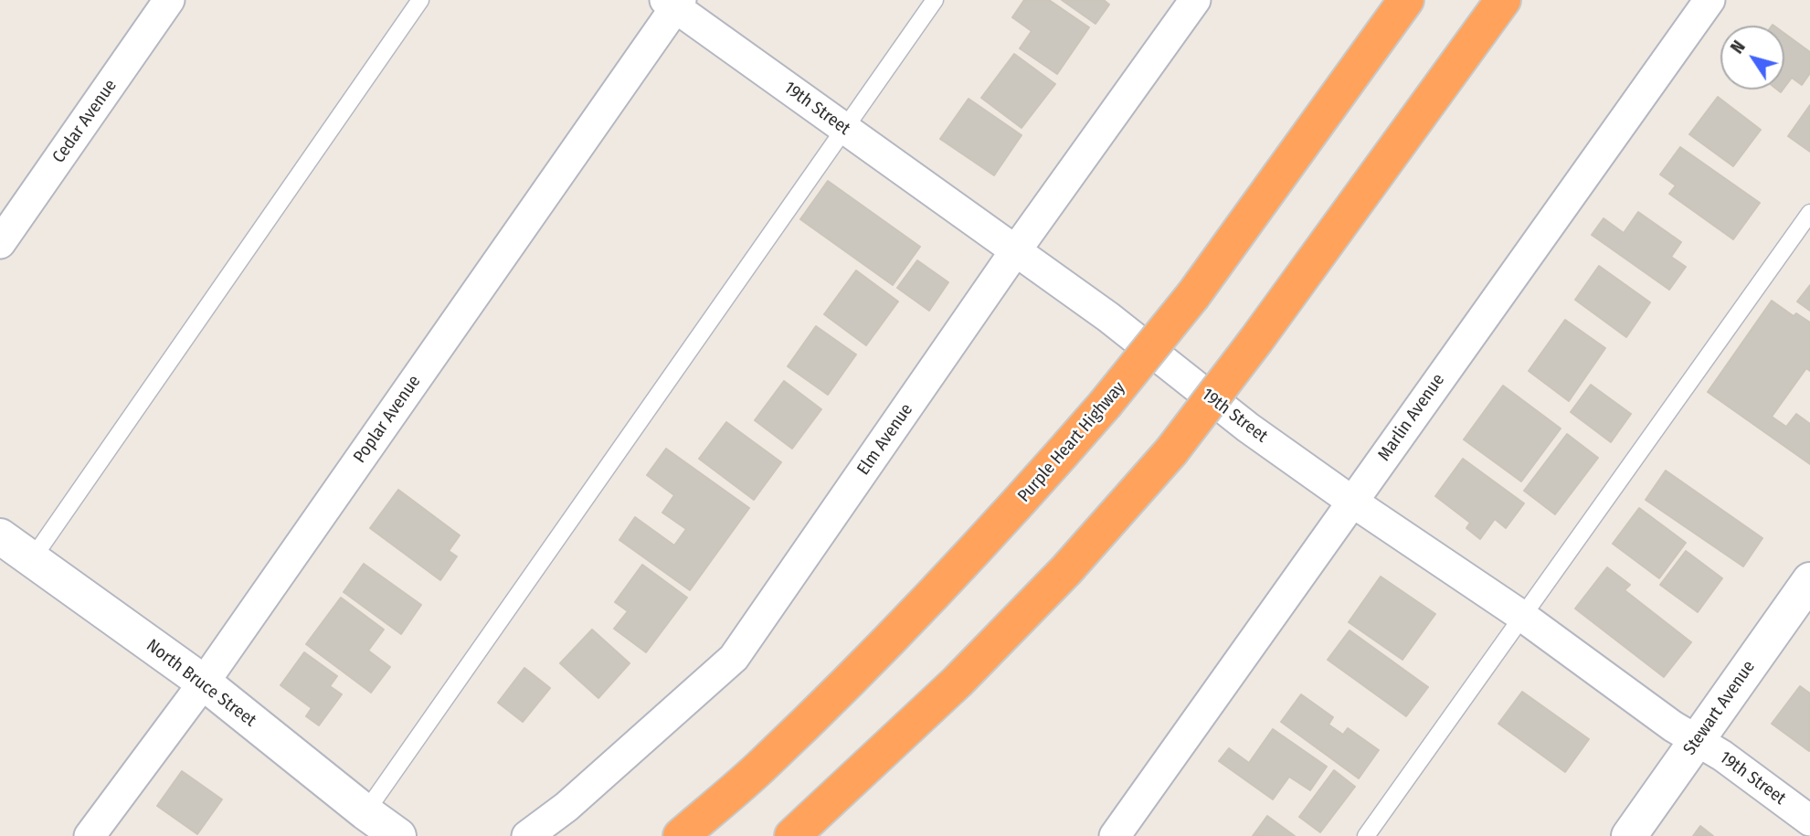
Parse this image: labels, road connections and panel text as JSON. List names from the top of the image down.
{
  "streets": {
    "highway": ["Purple Heart Highway"],
    "street": [
      "19th Street",
      "Cedar Avenue",
      "Marlin Avenue",
      "Poplar Avenue",
      "Elm Avenue",
      "North Bruce Street",
      "Stewart Avenue"
    ]
  },
  "crossings": [
    ["19th Street", "Marlin Avenue"],
    ["19th Street", "Poplar Avenue"],
    ["19th Street", "Elm Avenue"],
    ["19th Street", "Stewart Avenue"],
    ["Poplar Avenue", "North Bruce Street"]
  ],
  "north": "top left"
}
